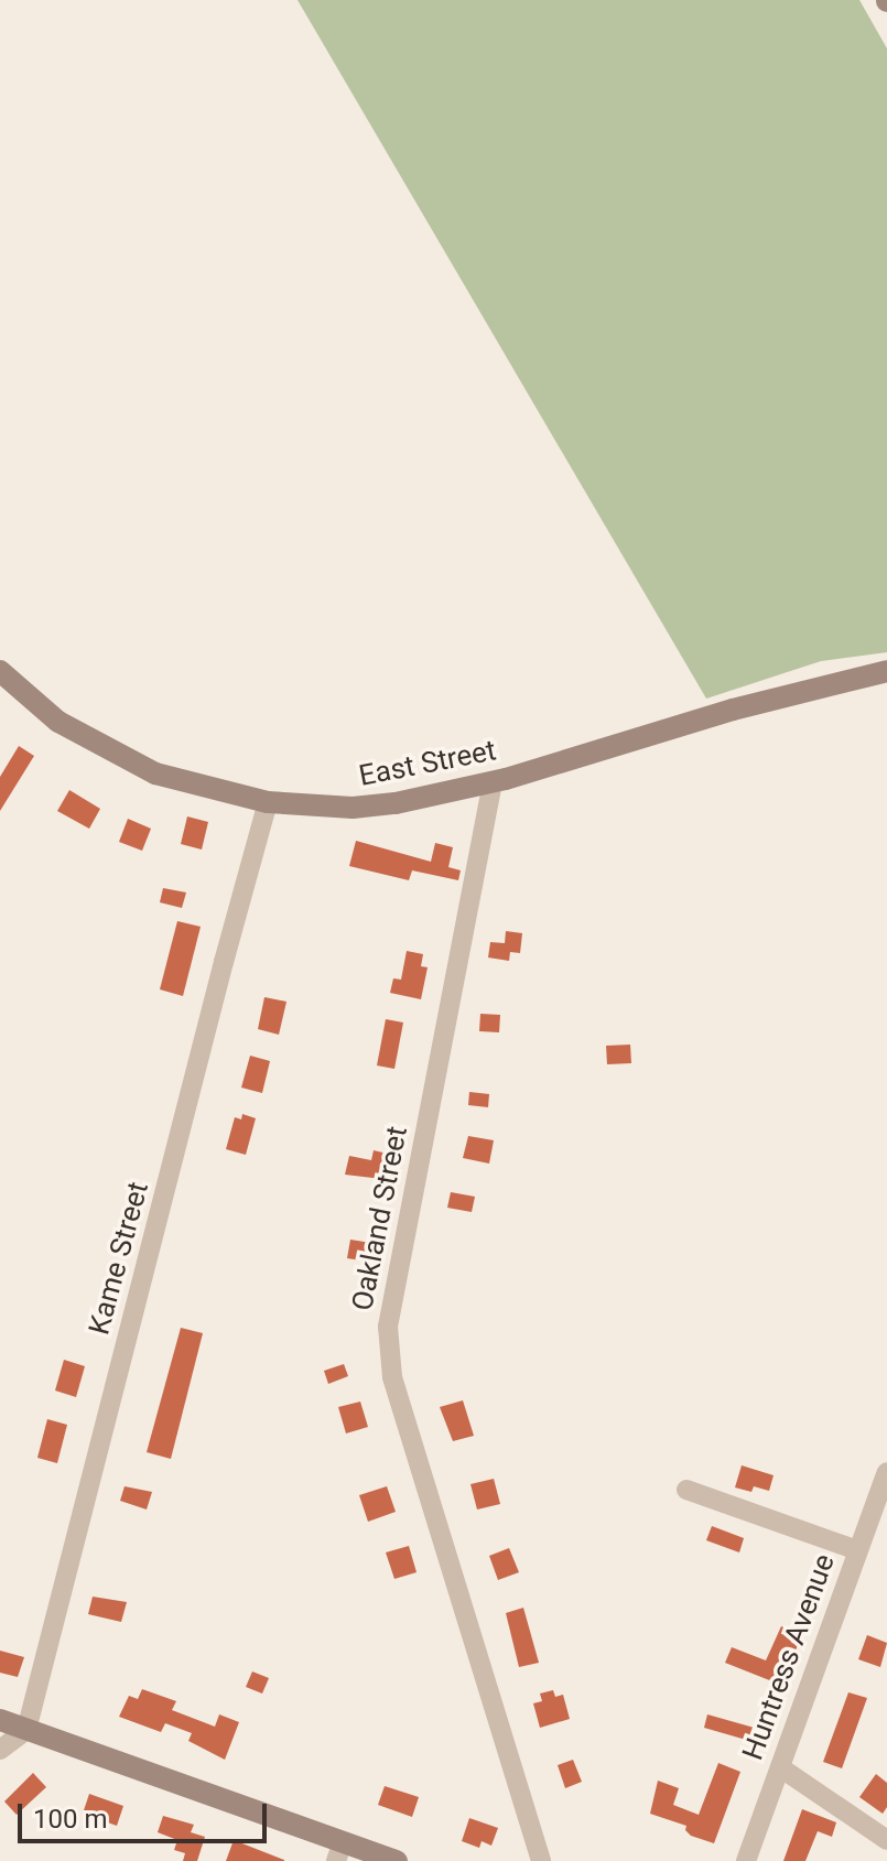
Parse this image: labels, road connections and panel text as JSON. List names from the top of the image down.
{
  "streets": {
    "street": [
      "East Street",
      "Oakland Street",
      "Kame Street",
      "Huntress Avenue"
    ]
  },
  "crossings": [
    ["East Street", "Oakland Street"],
    ["East Street", "Kame Street"]
  ],
  "scale_bar": "100 m"
}
